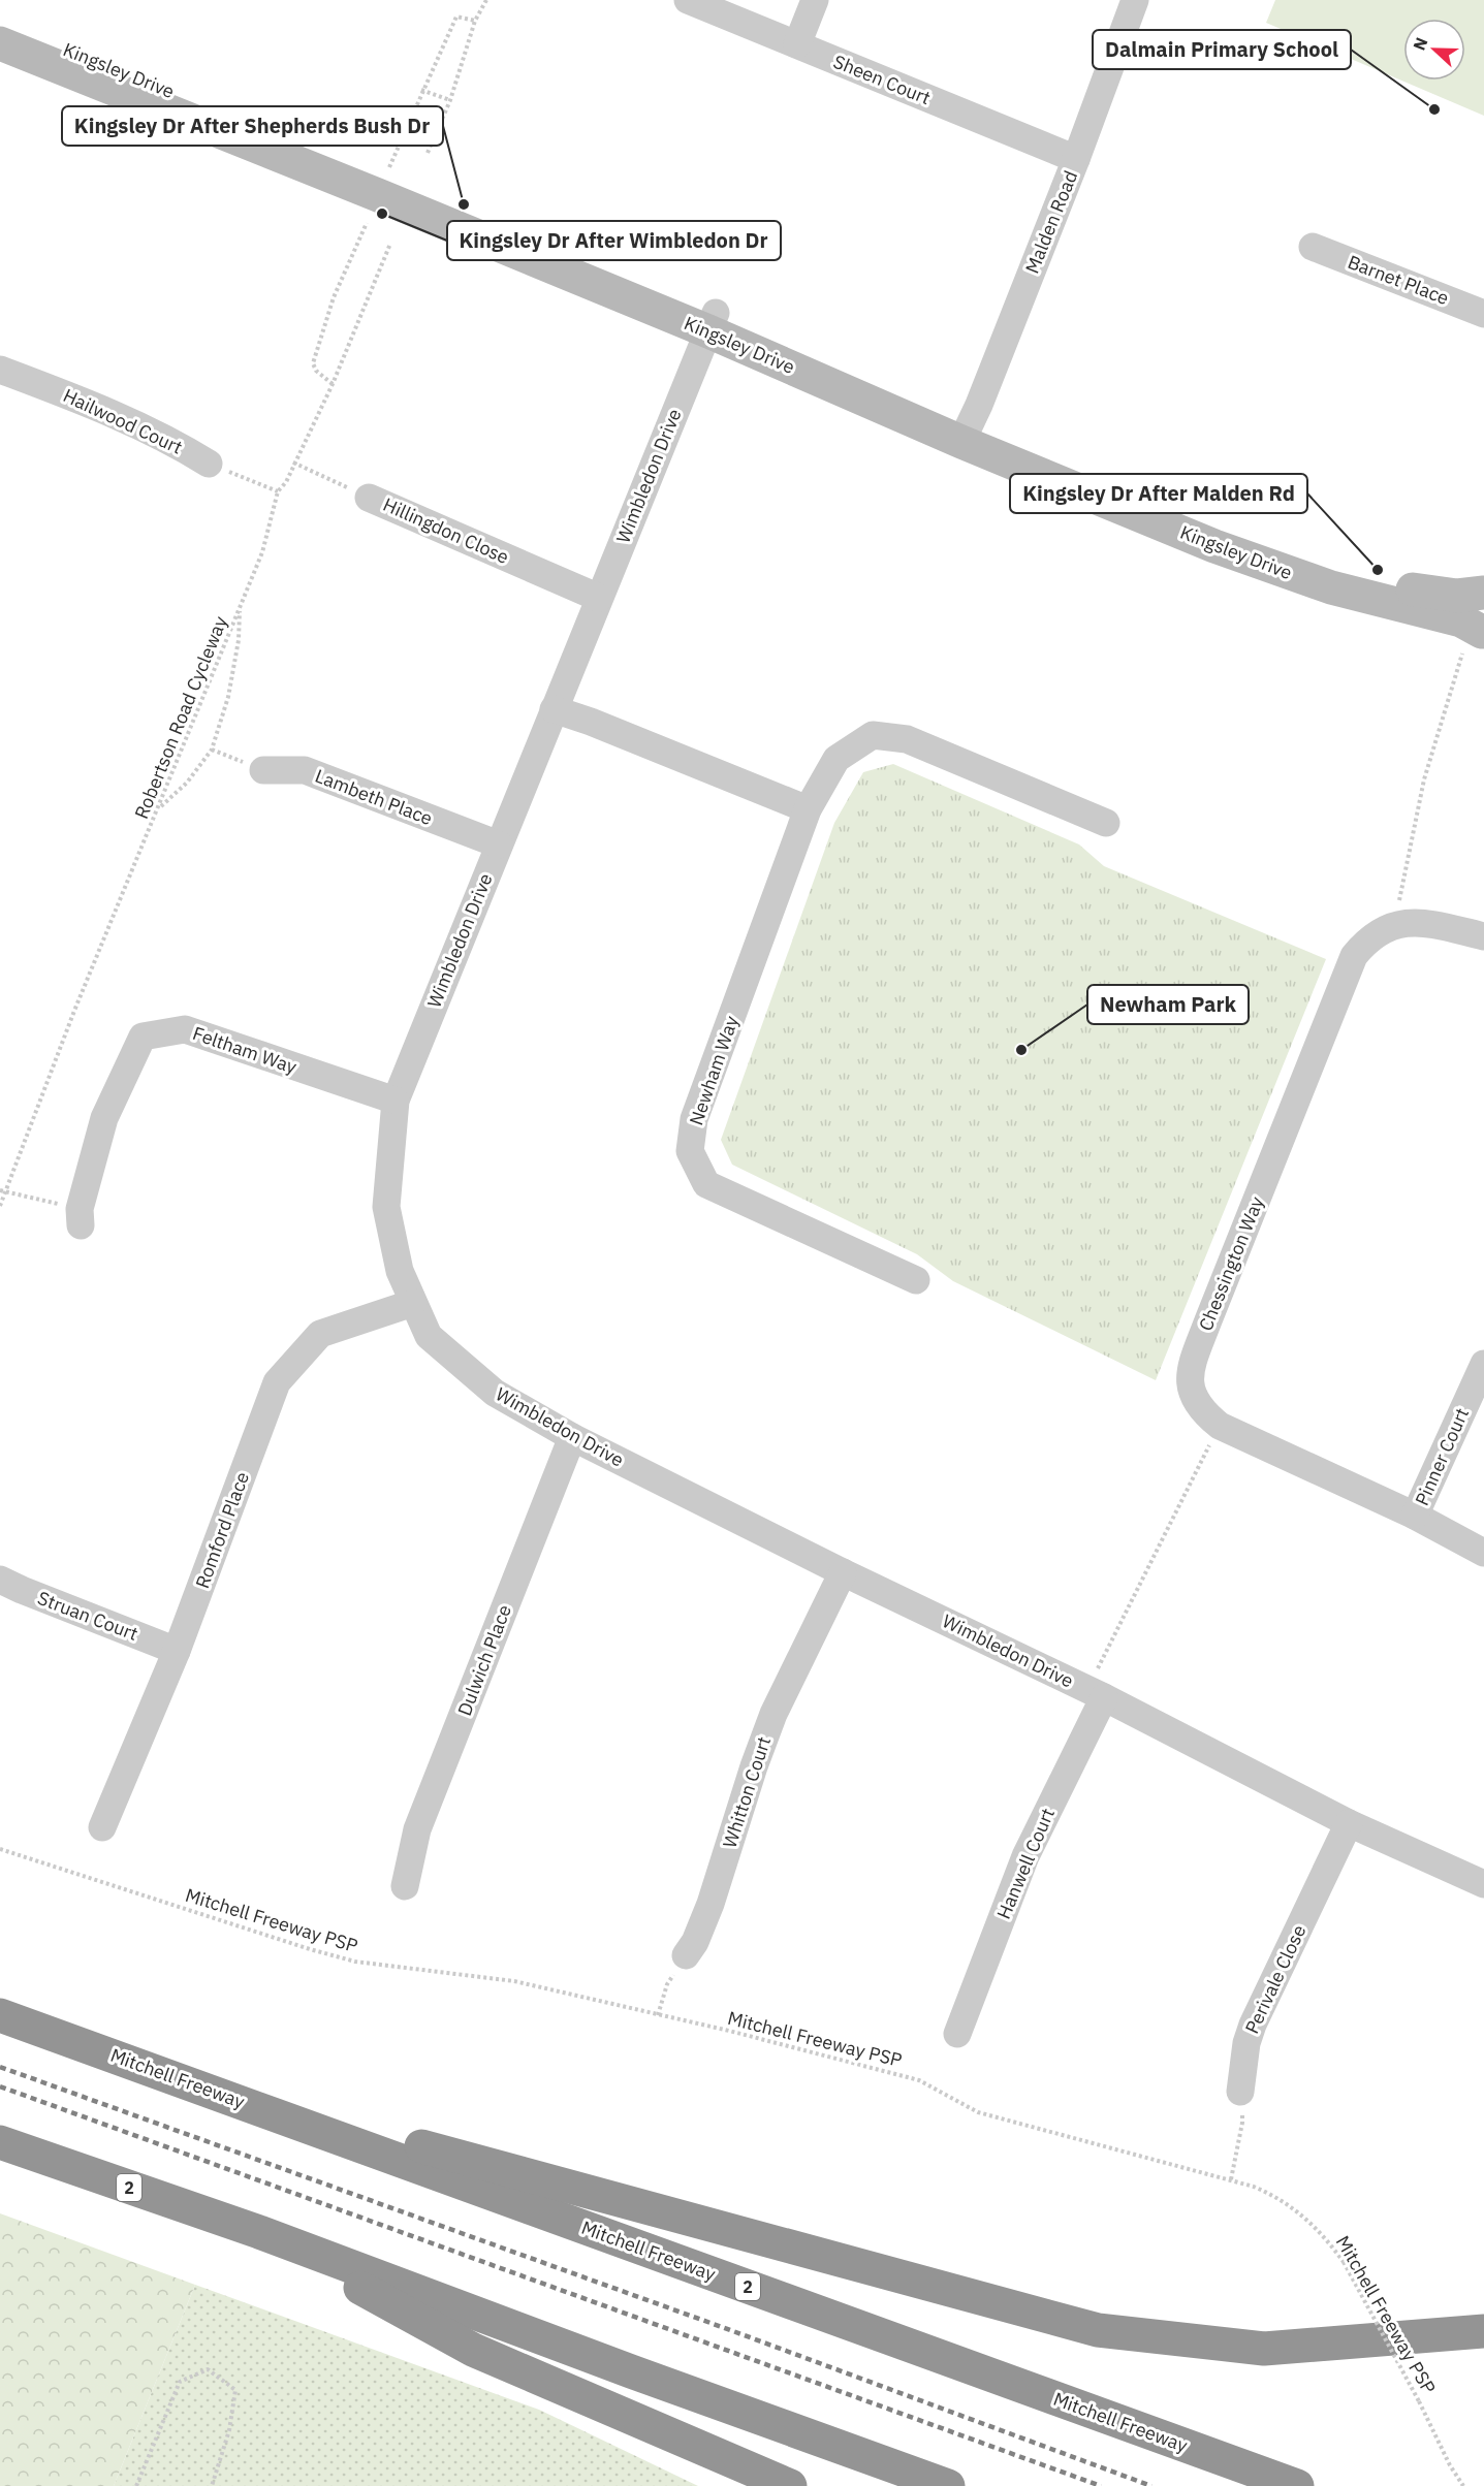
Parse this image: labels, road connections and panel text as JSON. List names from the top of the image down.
{
  "streets": {
    "highway": ["Mitchell Freeway", "2"],
    "main road": ["Kingsley Drive"],
    "street": [
      "Sheen Court",
      "Malden Road",
      "Barnet Place",
      "Hailwood Court",
      "Wimbledon Drive",
      "Hillingdon Close",
      "Lambeth Place",
      "Feltham Way",
      "Newham Way",
      "Chessington Way",
      "Pinner Court",
      "Romford Place",
      "Struan Court",
      "Dulwich Place",
      "Whitton Court",
      "Hanwell Court",
      "Perivale Close"
    ],
    "path": ["Robertson Road Cycleway", "Mitchell Freeway PSP"]
  },
  "crossings": [
    ["Kingsley Drive", "Malden Road"],
    ["Kingsley Drive", "Wimbledon Drive"],
    ["Sheen Court", "Malden Road"],
    ["Wimbledon Drive", "Hillingdon Close"],
    ["Wimbledon Drive", "Lambeth Place"],
    ["Wimbledon Drive", "Feltham Way"],
    ["Wimbledon Drive", "Romford Place"],
    ["Wimbledon Drive", "Dulwich Place"],
    ["Wimbledon Drive", "Whitton Court"],
    ["Wimbledon Drive", "Hanwell Court"],
    ["Wimbledon Drive", "Perivale Close"],
    ["Hillingdon Close", "Robertson Road Cycleway"],
    ["Chessington Way", "Pinner Court"],
    ["Romford Place", "Struan Court"]
  ],
  "places": [
    "Dalmain Primary School",
    "Kingsley Dr After Shepherds Bush Dr",
    "Kingsley Dr After Wimbledon Dr",
    "Kingsley Dr After Malden Rd",
    "Newham Park"
  ],
  "north": "left"
}
